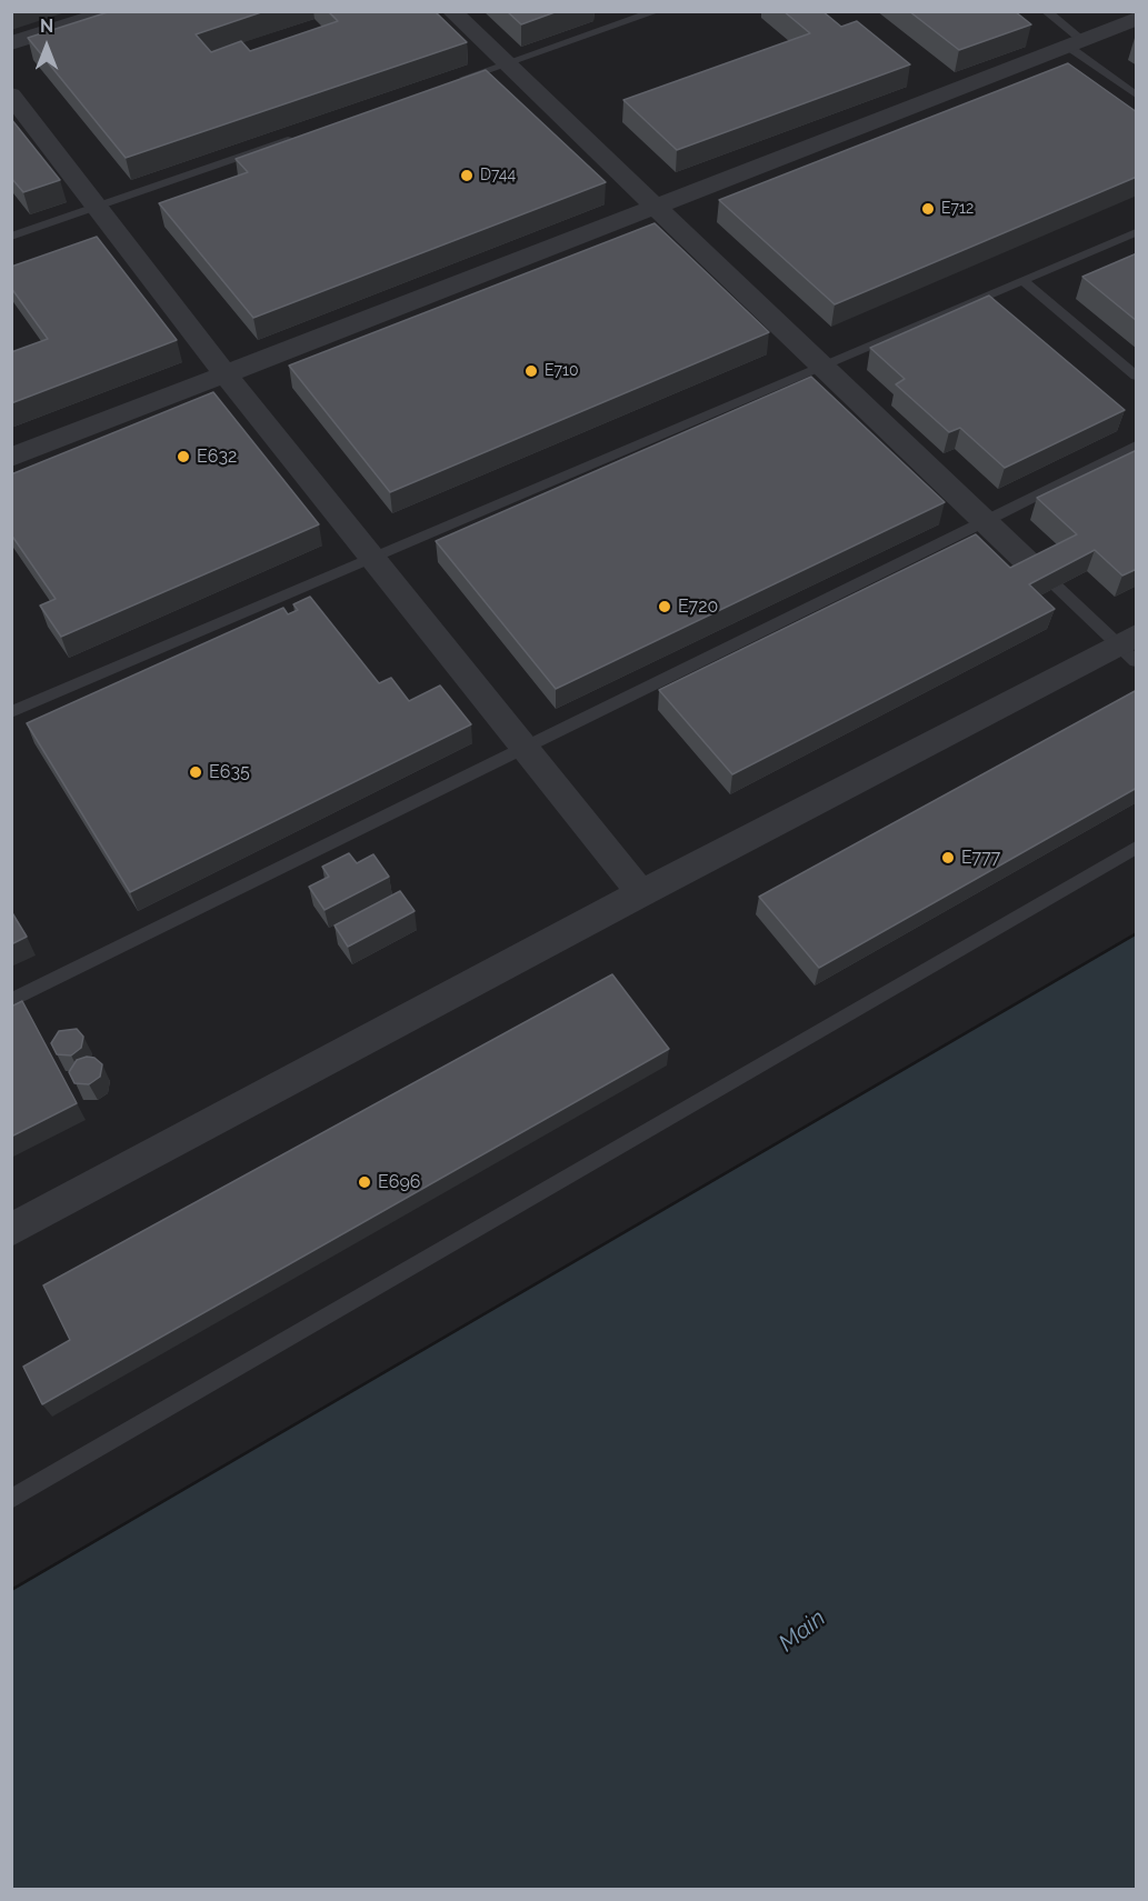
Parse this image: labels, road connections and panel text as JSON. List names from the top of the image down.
{
  "water": ["Main"],
  "places": [
    "D744",
    "E712",
    "E710",
    "E632",
    "E720",
    "E635",
    "E777",
    "E696"
  ],
  "north": "top"
}
